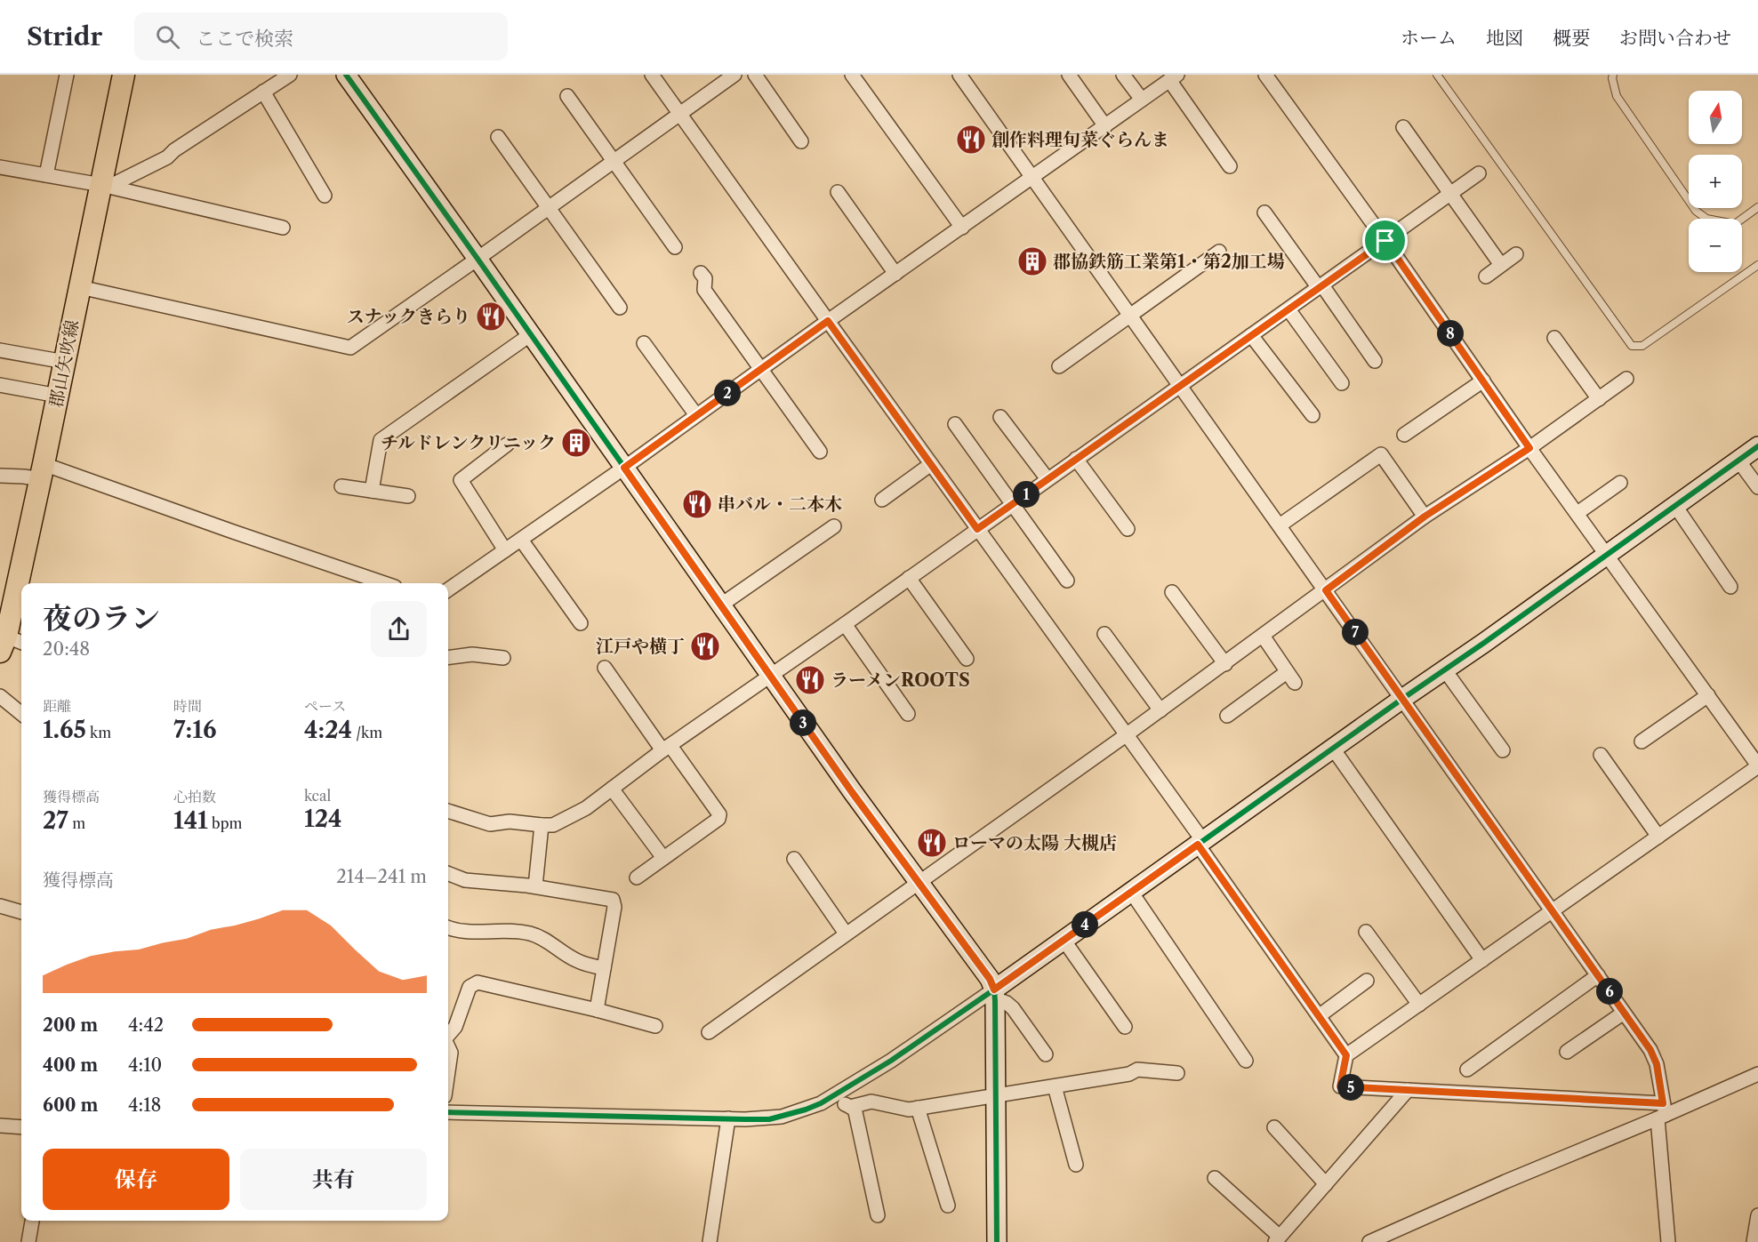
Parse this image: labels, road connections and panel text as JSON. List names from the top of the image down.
{
  "streets": {
    "main road": ["郡山矢吹線"]
  },
  "places": {
    "restaurant": [
      "創作料理旬菜ぐらんま",
      "スナックきらり",
      "串バル・二本木",
      "江戸や横丁",
      "ラーメンROOTS",
      "ローマの太陽 大槻店"
    ],
    "building": ["郡協鉄筋工業第1・第2加工場", "チルドレンクリニック"]
  },
  "north": "top",
  "page": {
    "header": "Stridr",
    "search": "ここで検索",
    "nav": [
      "ホーム",
      "地図",
      "概要",
      "お問い合わせ"
    ],
    "map_buttons": ["+", "−"],
    "pins": [
      "8",
      "2",
      "1",
      "7",
      "3",
      "4",
      "6",
      "5"
    ],
    "heading": ["夜のラン", "20:48"],
    "stats": [
      ["距離", "1.65 km"],
      ["時間", "7:16"],
      ["ペース", "4:24 /km"],
      ["獲得標高", "27 m"],
      ["心拍数", "141 bpm"],
      ["kcal", "124"]
    ],
    "chart": ["獲得標高", "214–241 m"],
    "list": [
      {
        "name": "200 m",
        "note": "4:42"
      },
      {
        "name": "400 m",
        "note": "4:10"
      },
      {
        "name": "600 m",
        "note": "4:18"
      }
    ],
    "buttons": ["保存", "共有"]
  }
}
